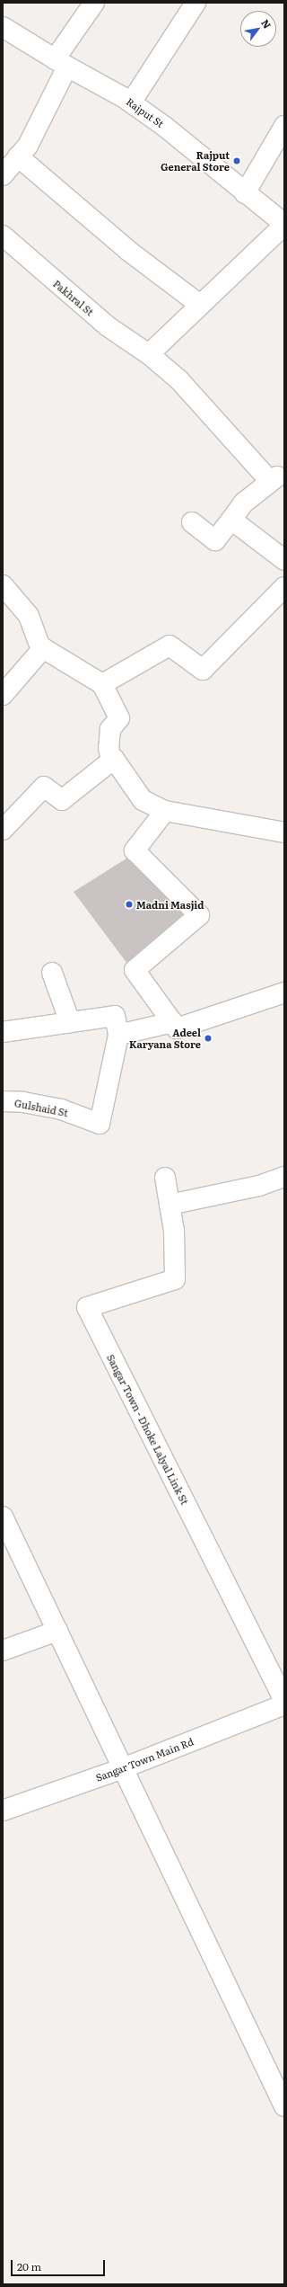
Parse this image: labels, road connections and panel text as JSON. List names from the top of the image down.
{
  "streets": {
    "street": [
      "Rajput St",
      "Pakhral St",
      "Gulshaid St",
      "Sangar Town - Dhoke Lalyal Link St",
      "Sangar Town Main Rd"
    ]
  },
  "places": ["Rajput General Store", "Madni Masjid", "Adeel Karyana Store"],
  "scale_bar": "20 m",
  "north": "top right"
}
